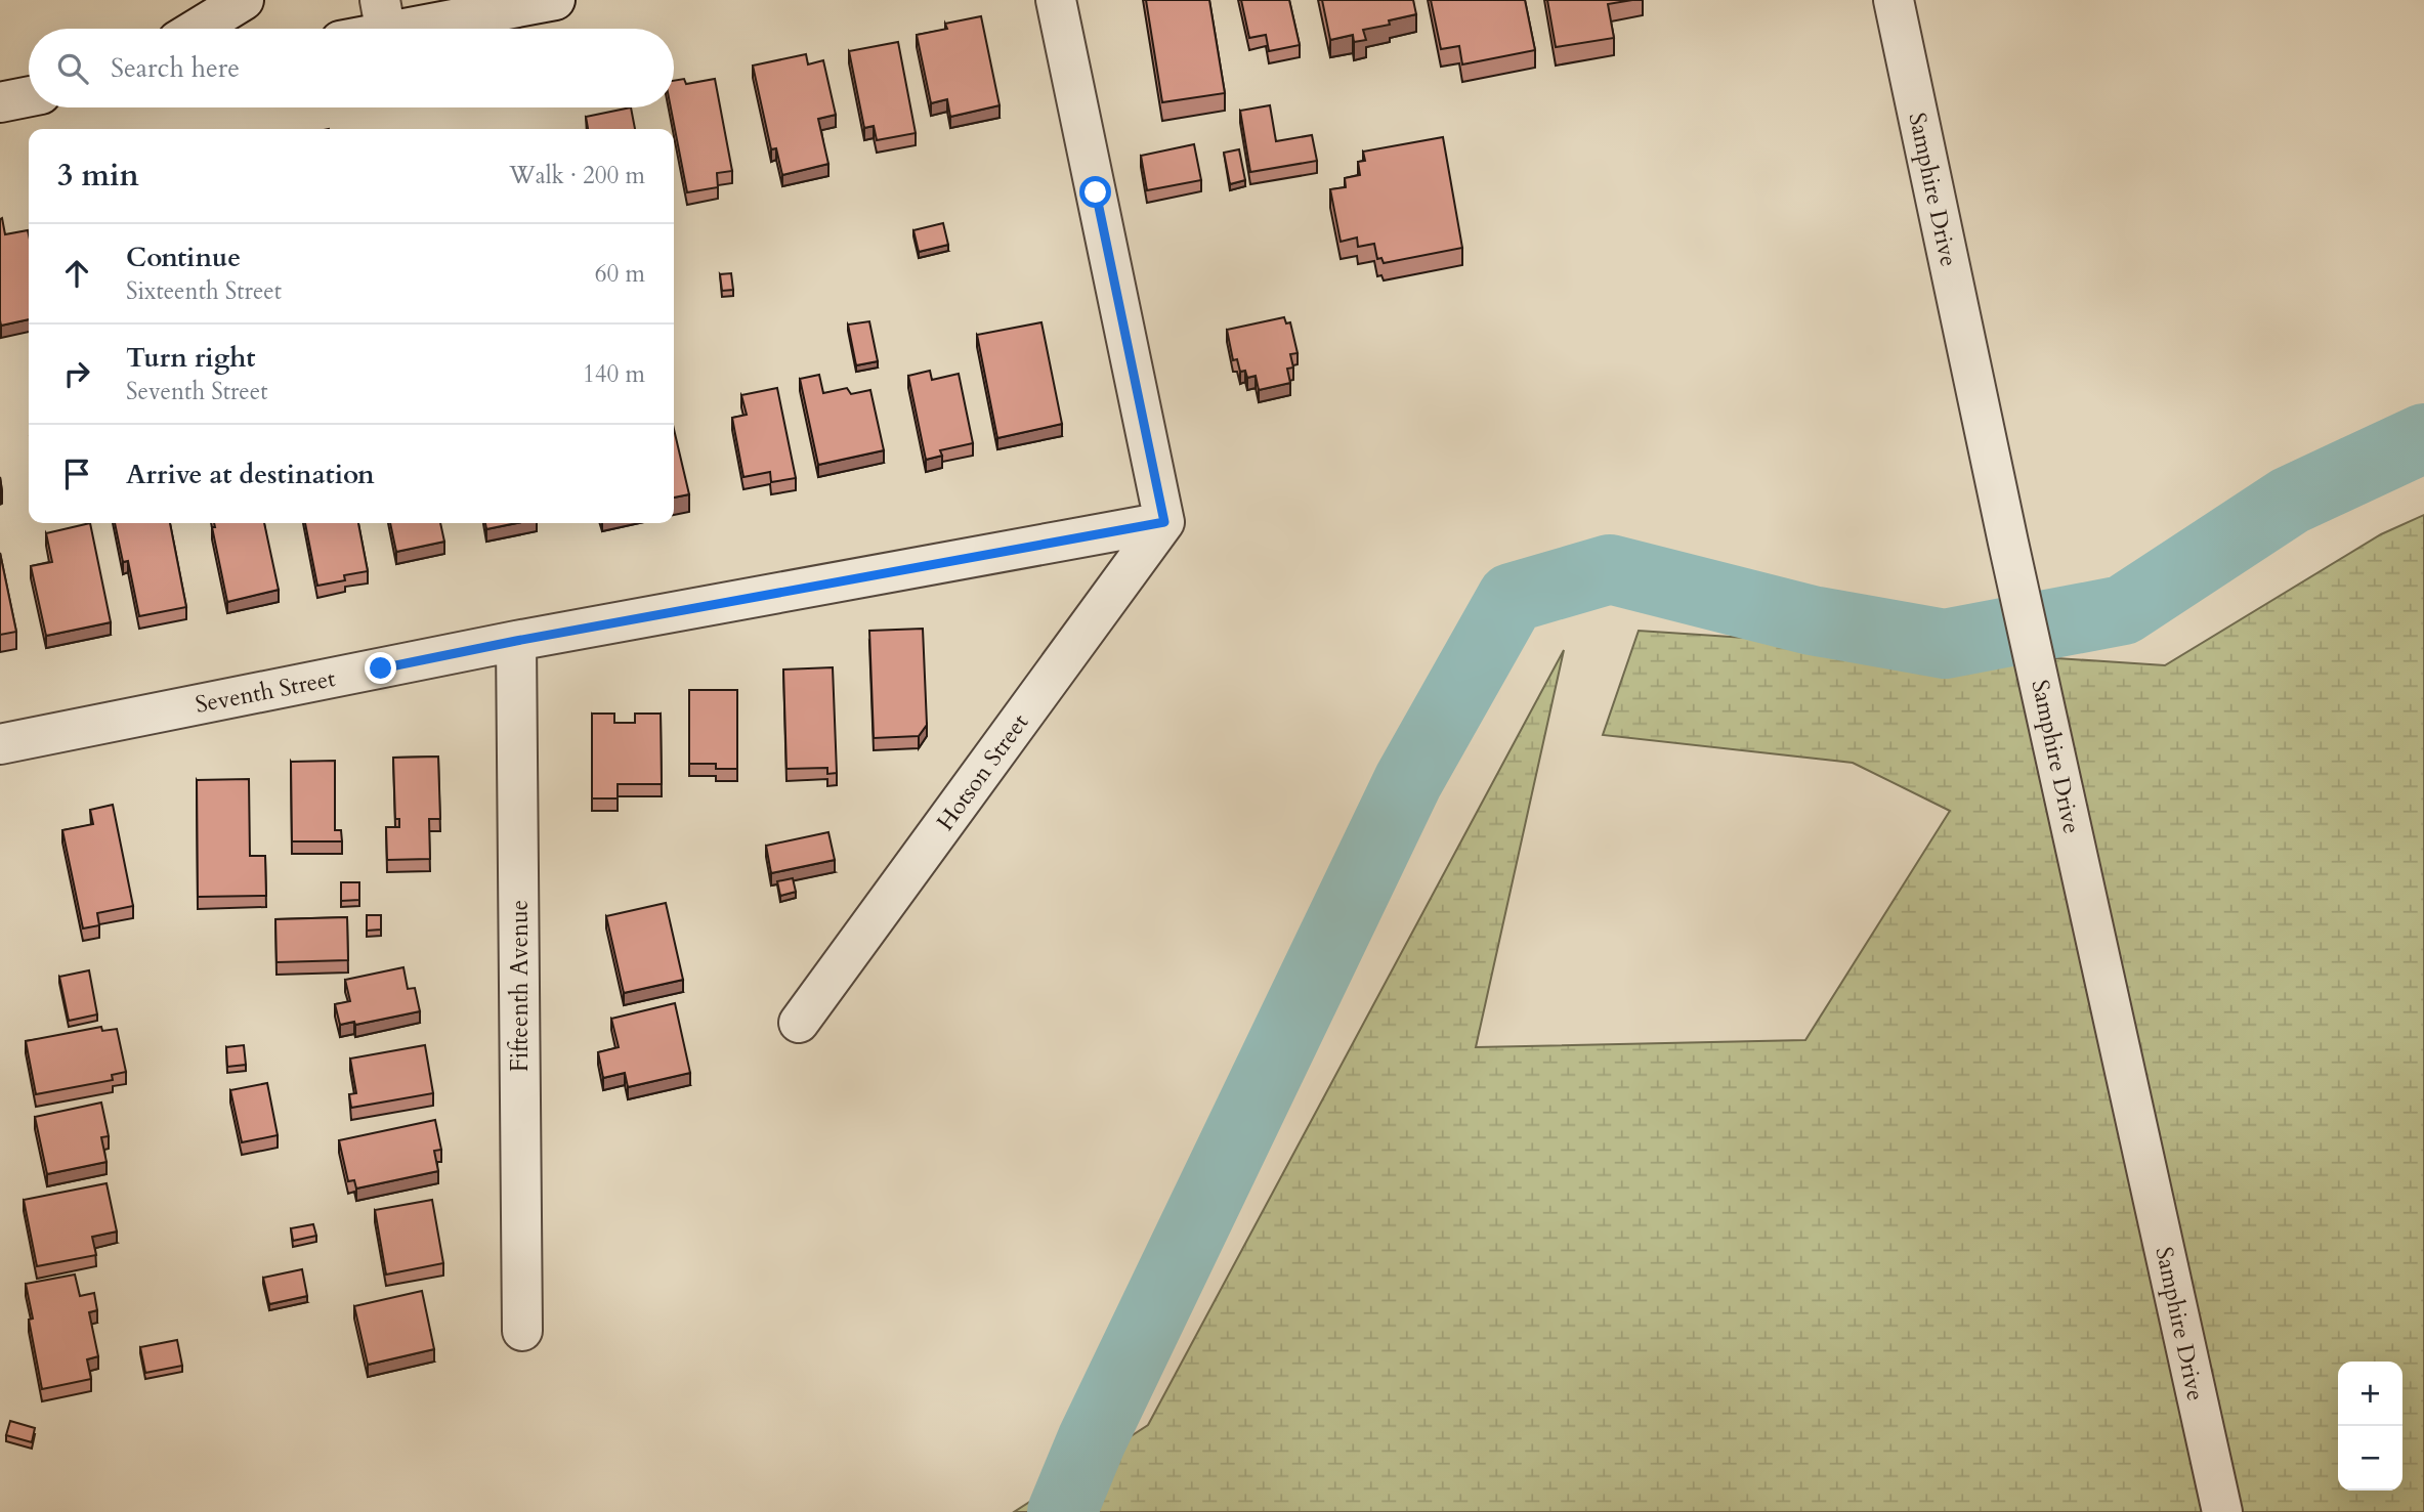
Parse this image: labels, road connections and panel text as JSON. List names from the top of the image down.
{
  "streets": {
    "street": [
      "Samphire Drive",
      "Seventh Street",
      "Hotson Street",
      "Fifteenth Avenue"
    ]
  },
  "crossings": [
    ["Seventh Street", "Hotson Street"],
    ["Seventh Street", "Fifteenth Avenue"]
  ],
  "page": {
    "search": "Search here",
    "heading": ["3 min", "Walk · 200 m"],
    "list": [
      ["Continue", "Sixteenth Street", "60 m"],
      ["Turn right", "Seventh Street", "140 m"],
      "Arrive at destination"
    ],
    "map_buttons": ["+", "−"]
  }
}
